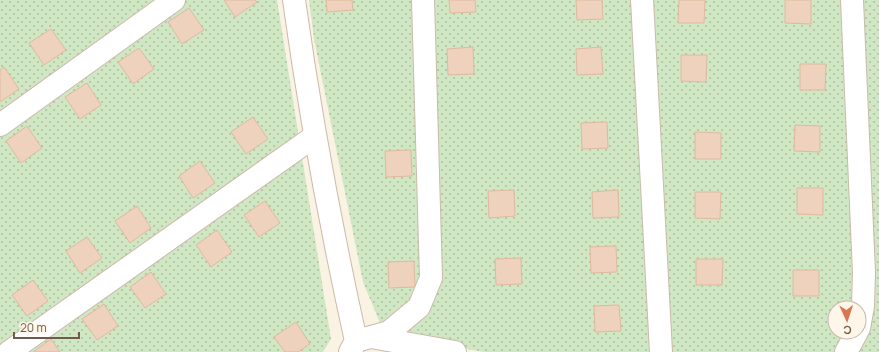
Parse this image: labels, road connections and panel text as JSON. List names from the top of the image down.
{
  "scale_bar": "20 m",
  "north": "bottom"
}
